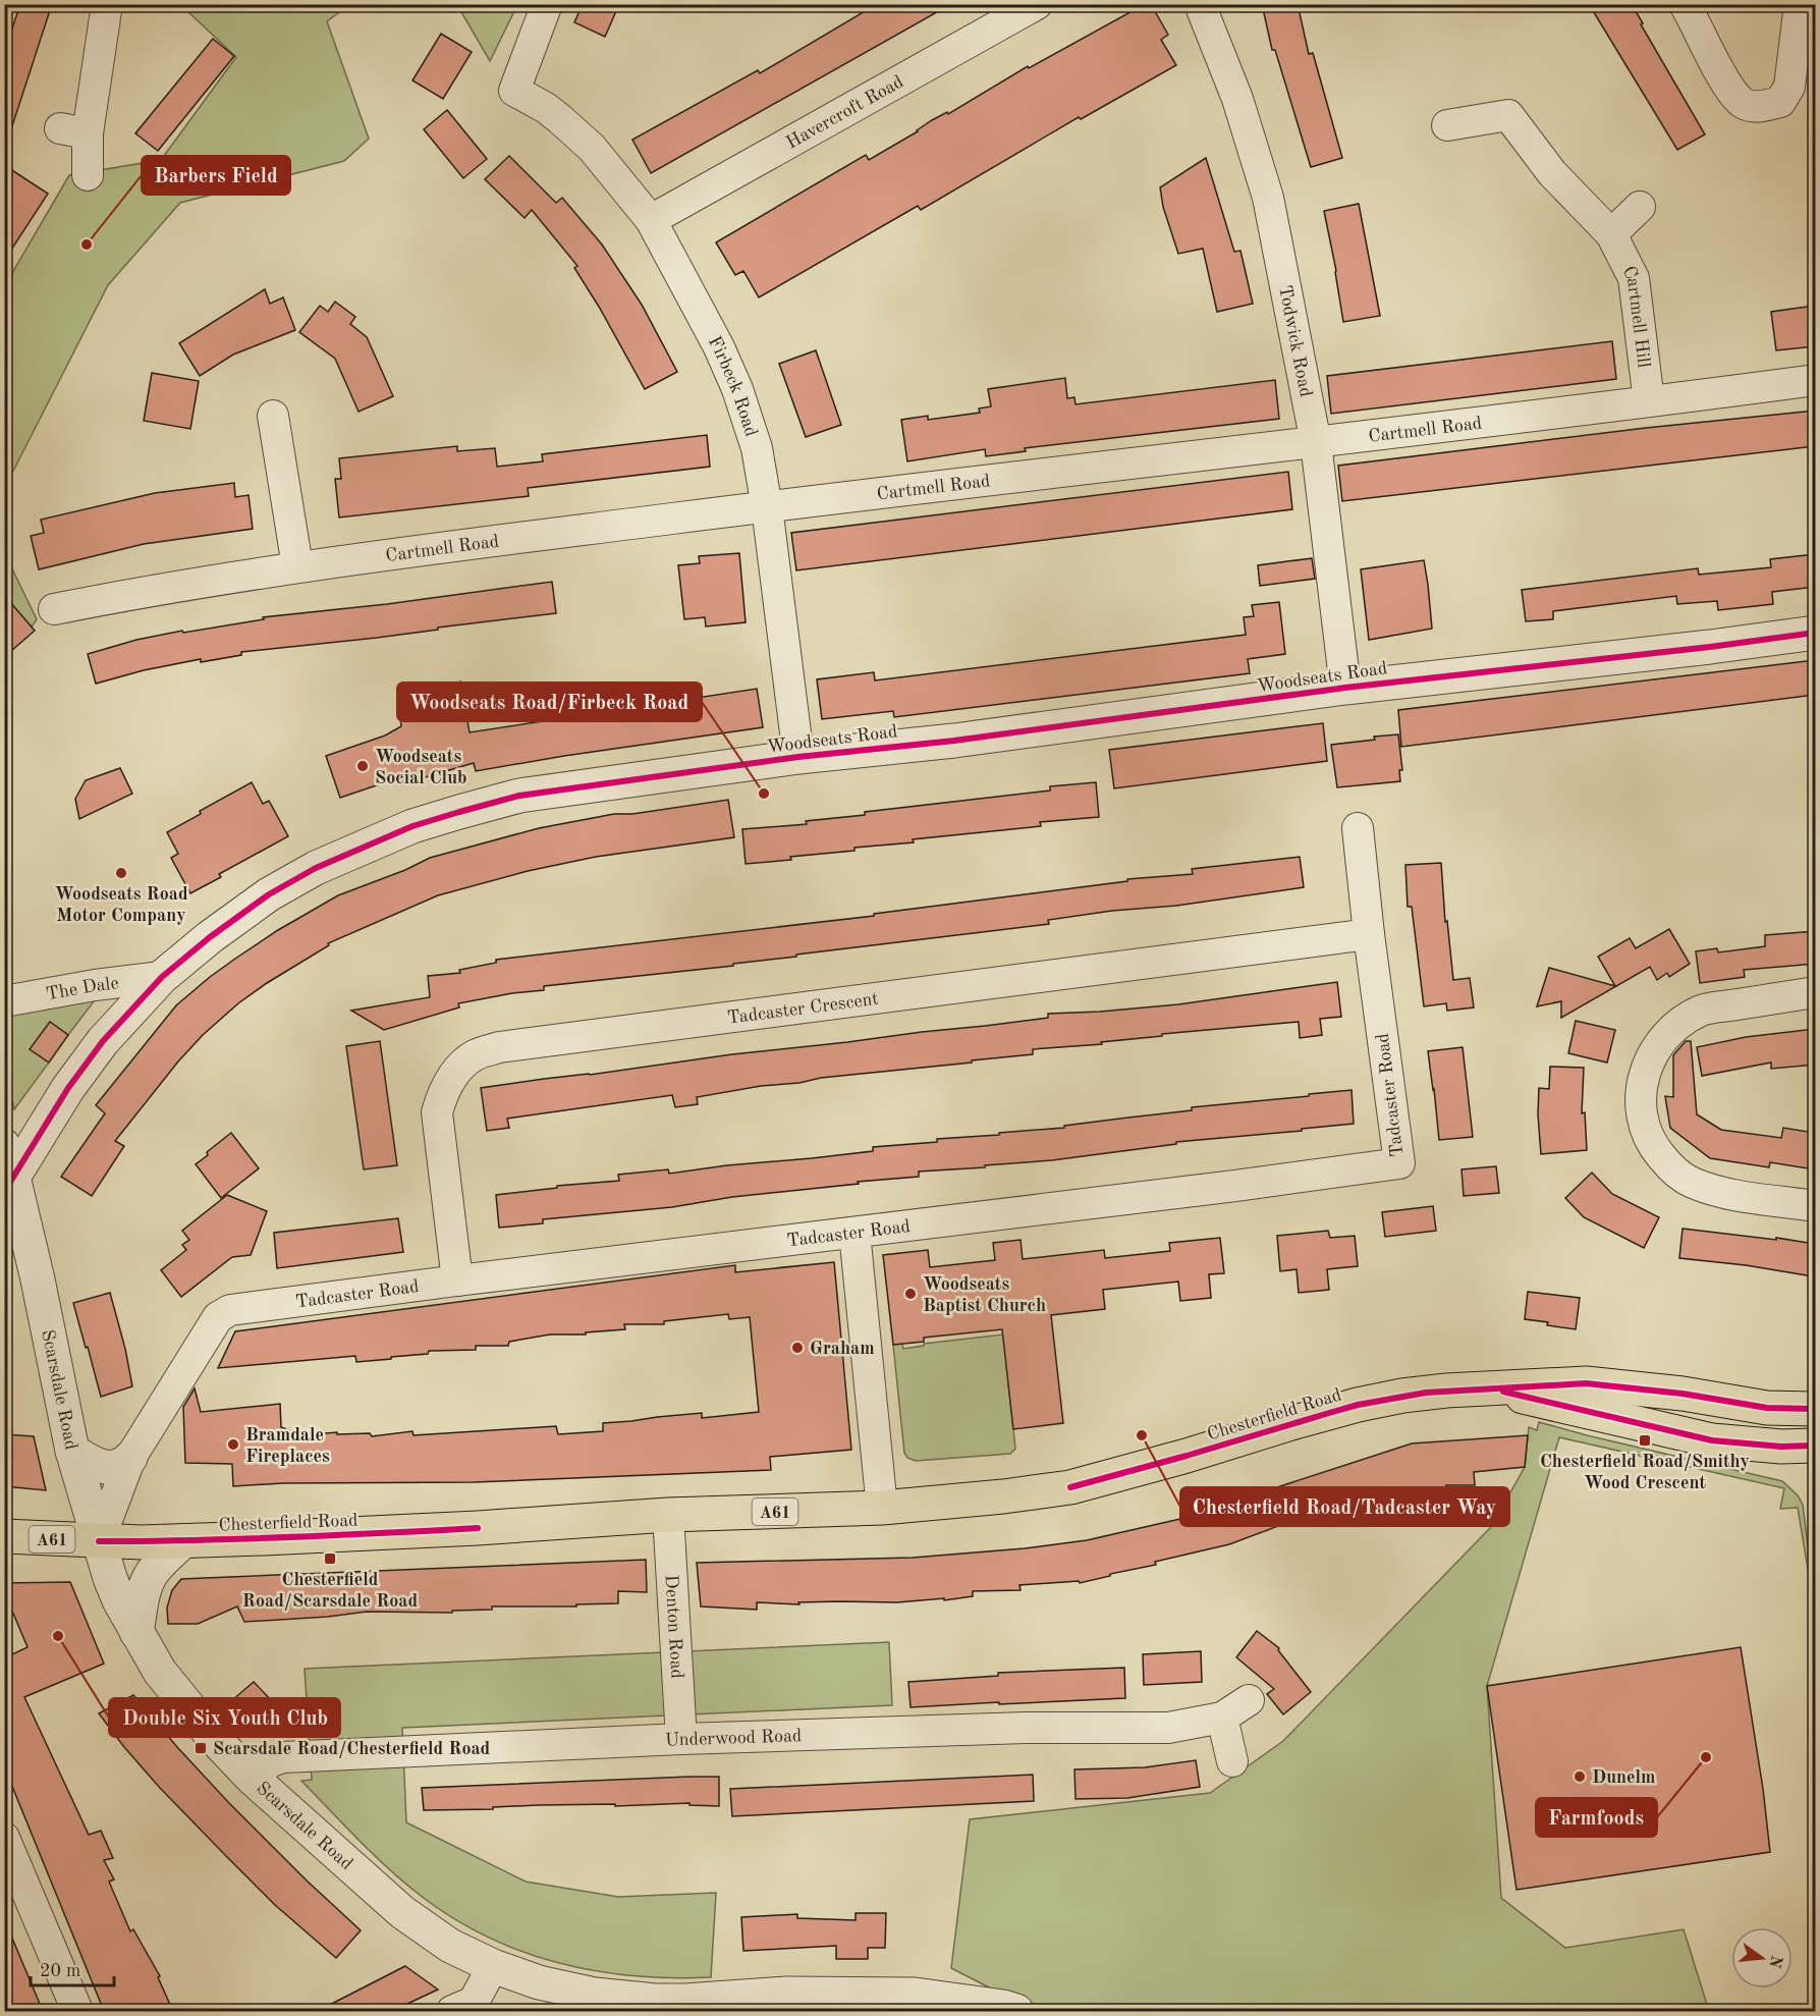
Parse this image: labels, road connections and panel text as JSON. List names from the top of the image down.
{
  "streets": {
    "highway": ["Chesterfield Road", "A61"],
    "street": [
      "Havercroft Road",
      "Cartmell Hill",
      "Todwick Road",
      "Firbeck Road",
      "Cartmell Road",
      "Woodseats Road",
      "The Dale",
      "Tadcaster Crescent",
      "Tadcaster Road",
      "Scarsdale Road",
      "Denton Road",
      "Underwood Road"
    ]
  },
  "crossings": [
    ["Havercroft Road", "Firbeck Road"],
    ["Cartmell Hill", "Cartmell Road"],
    ["Todwick Road", "Cartmell Road"],
    ["Todwick Road", "Woodseats Road"],
    ["Firbeck Road", "Cartmell Road"],
    ["Firbeck Road", "Woodseats Road"],
    ["Woodseats Road", "The Dale"],
    ["Woodseats Road", "Scarsdale Road"],
    ["Tadcaster Crescent", "Tadcaster Road"],
    ["Tadcaster Road", "Scarsdale Road"],
    ["Tadcaster Road", "Chesterfield Road"],
    ["Scarsdale Road", "Chesterfield Road"],
    ["Scarsdale Road", "Underwood Road"],
    ["Chesterfield Road", "Denton Road"],
    ["Denton Road", "Underwood Road"]
  ],
  "places": {
    "other": [
      "Barbers Field",
      "Woodseats Social Club",
      "Woodseats Road/Firbeck Road",
      "Woodseats Road Motor Company",
      "Woodseats Baptist Church",
      "Graham",
      "Chesterfield Road/Tadcaster Way",
      "Bramdale Fireplaces",
      "Double Six Youth Club",
      "Farmfoods",
      "Dunelm"
    ],
    "transit": ["Chesterfield Road/Smithy Wood Crescent", "Chesterfield Road/Scarsdale Road", "Scarsdale Road/Chesterfield Road"]
  },
  "scale_bar": "20 m",
  "north": "right"
}
